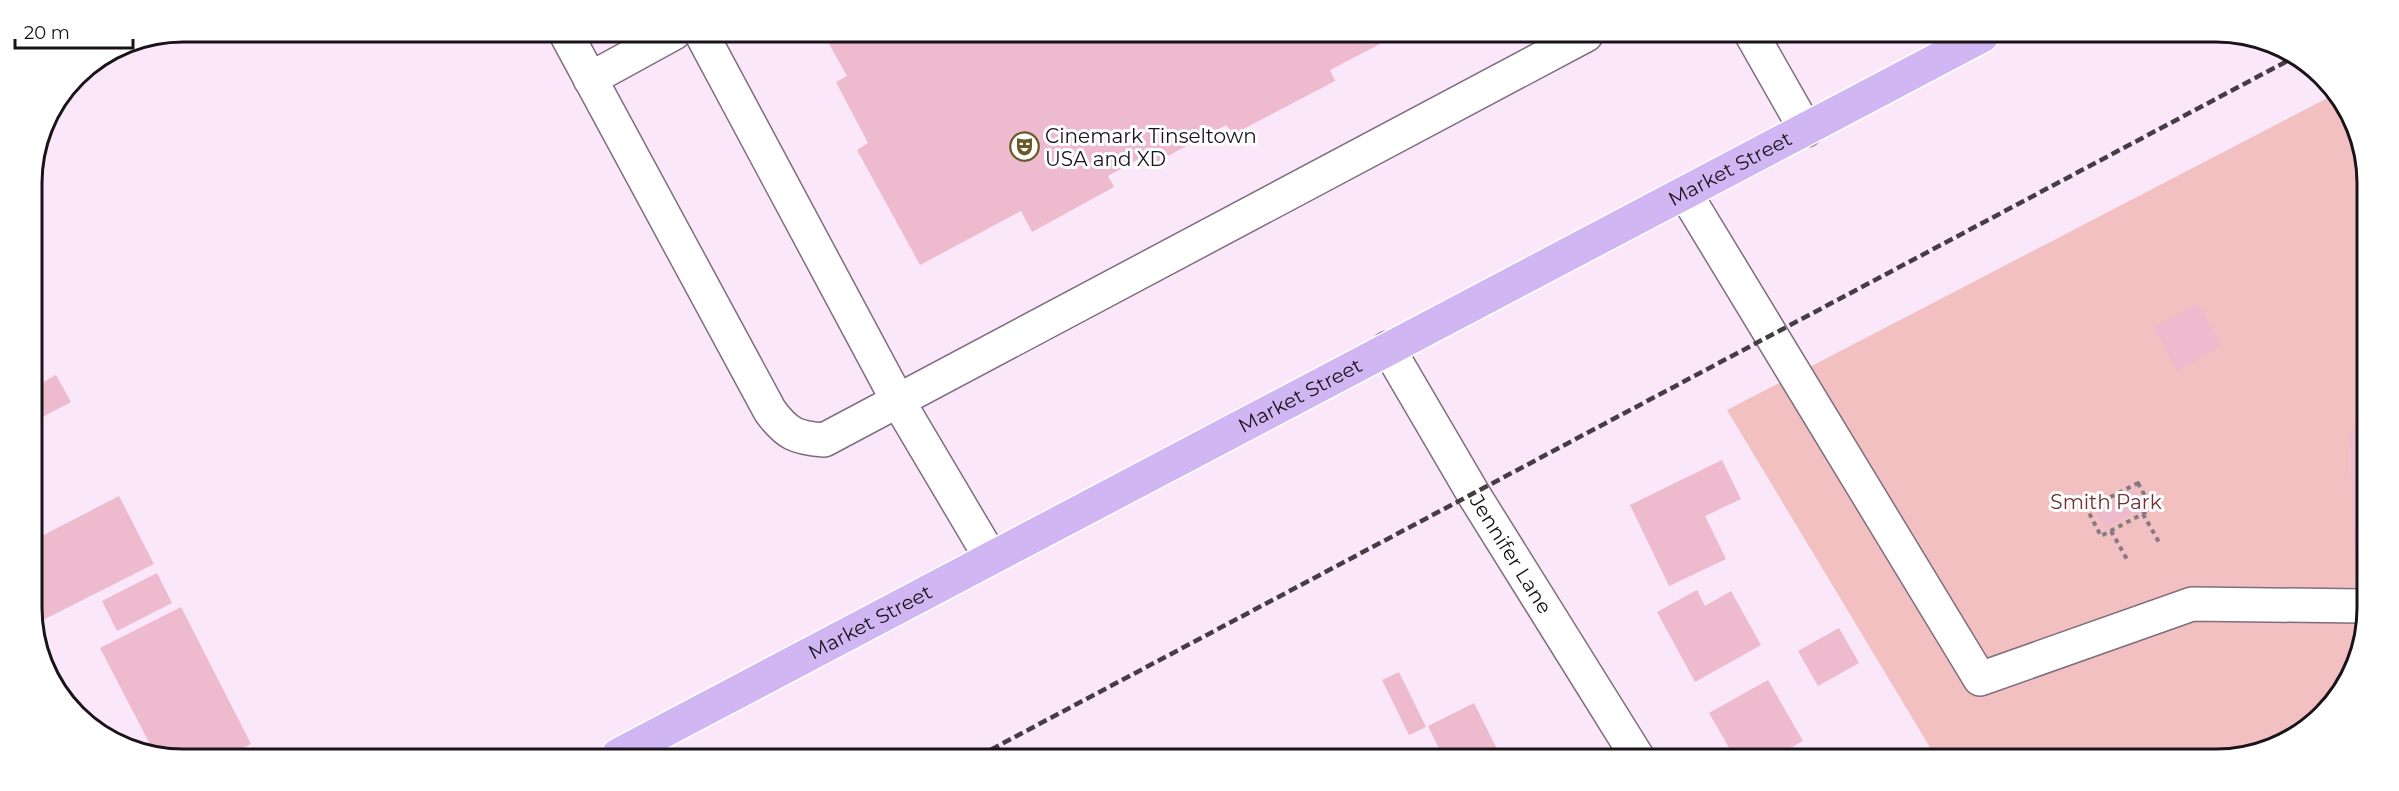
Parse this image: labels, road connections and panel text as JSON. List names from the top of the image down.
{
  "streets": {
    "main road": ["Market Street"],
    "street": ["Jennifer Lane"]
  },
  "crossings": [
    ["Market Street", "Jennifer Lane"]
  ],
  "parks": ["Smith Park"],
  "places": {
    "theatre": ["Cinemark Tinseltown USA and XD"]
  },
  "scale_bar": "20 m"
}
